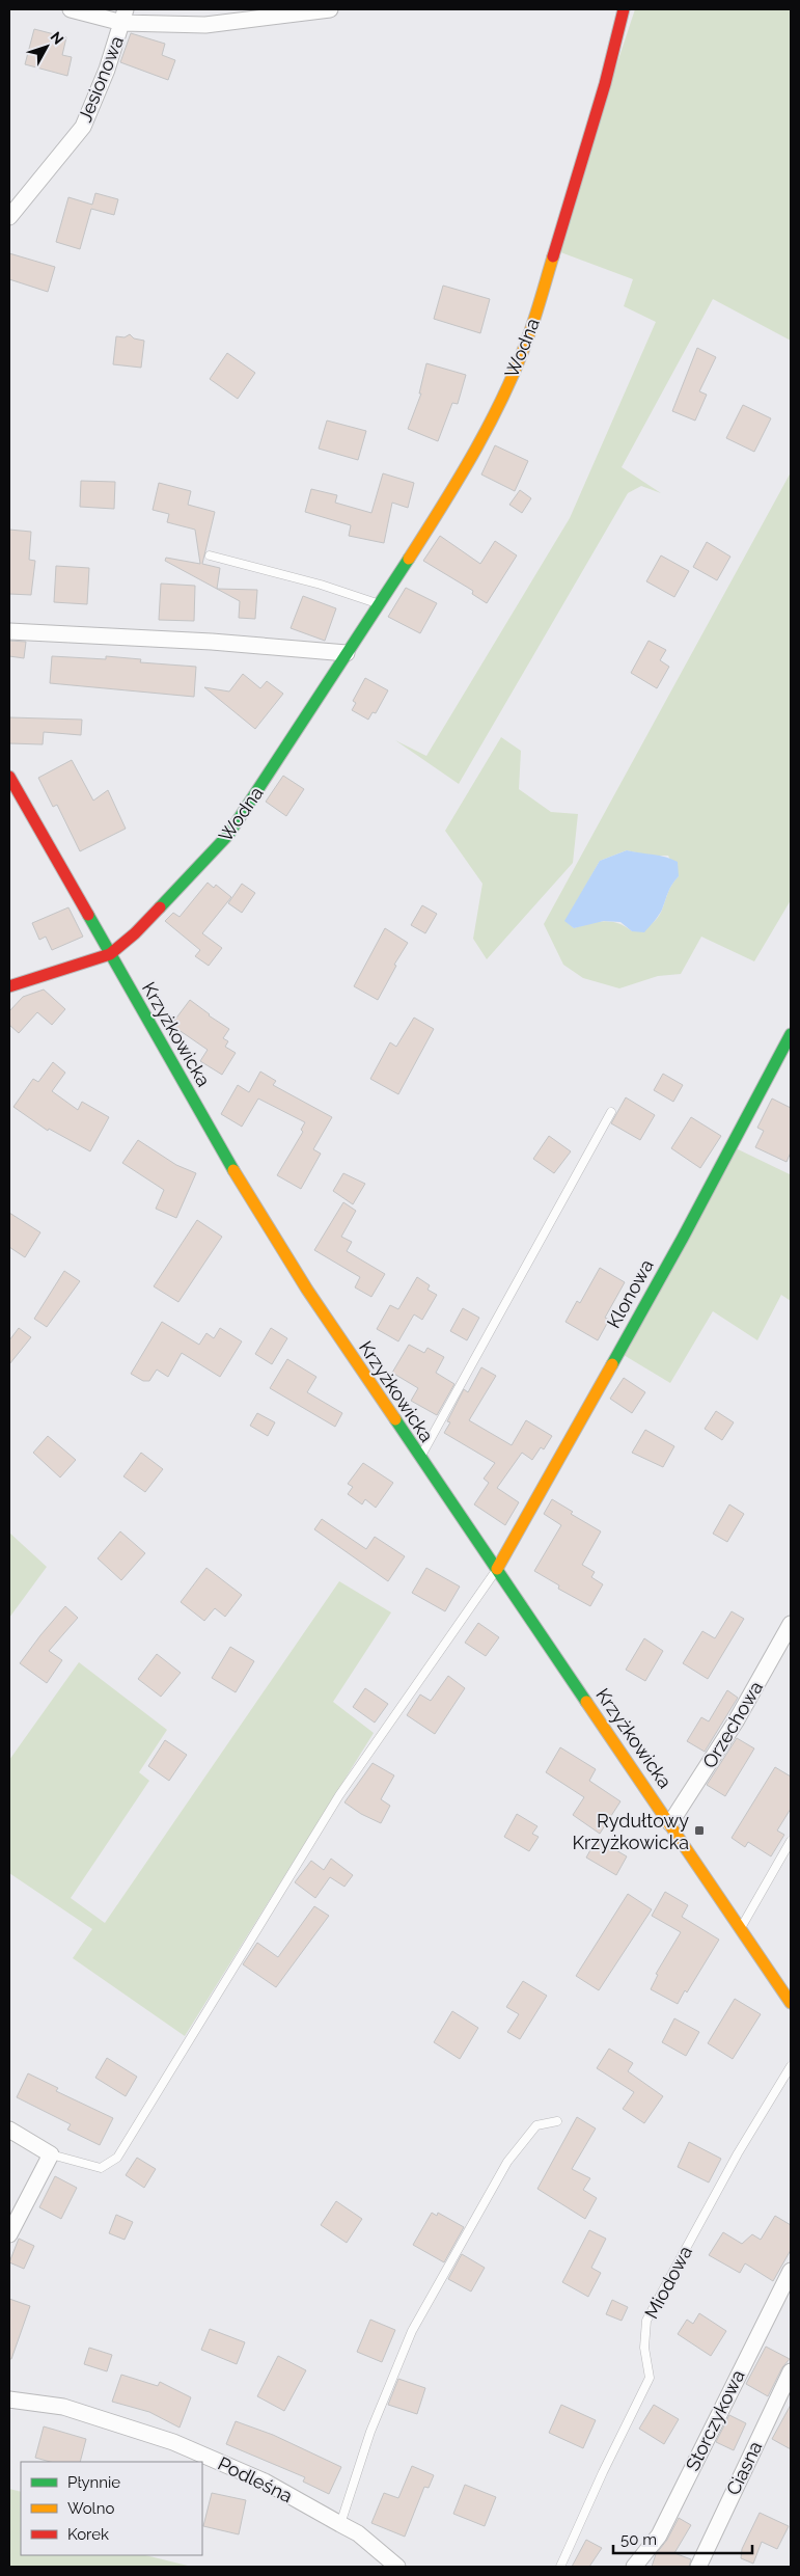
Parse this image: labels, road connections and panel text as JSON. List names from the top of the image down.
{
  "streets": {
    "street": [
      "Jesionowa",
      "Wodna",
      "Krzyżkowicka",
      "Klonowa",
      "Orzechowa",
      "Storczykowa",
      "Ciasna",
      "Podleśna"
    ],
    "lane": ["Miodowa"]
  },
  "crossings": [
    ["Wodna", "Krzyżkowicka"],
    ["Krzyżkowicka", "Klonowa"],
    ["Krzyżkowicka", "Orzechowa"]
  ],
  "places": {
    "transit": ["Rydułtowy Krzyżkowicka"]
  },
  "legend": ["Płynnie", "Wolno", "Korek"],
  "scale_bar": "50 m",
  "north": "top right"
}
